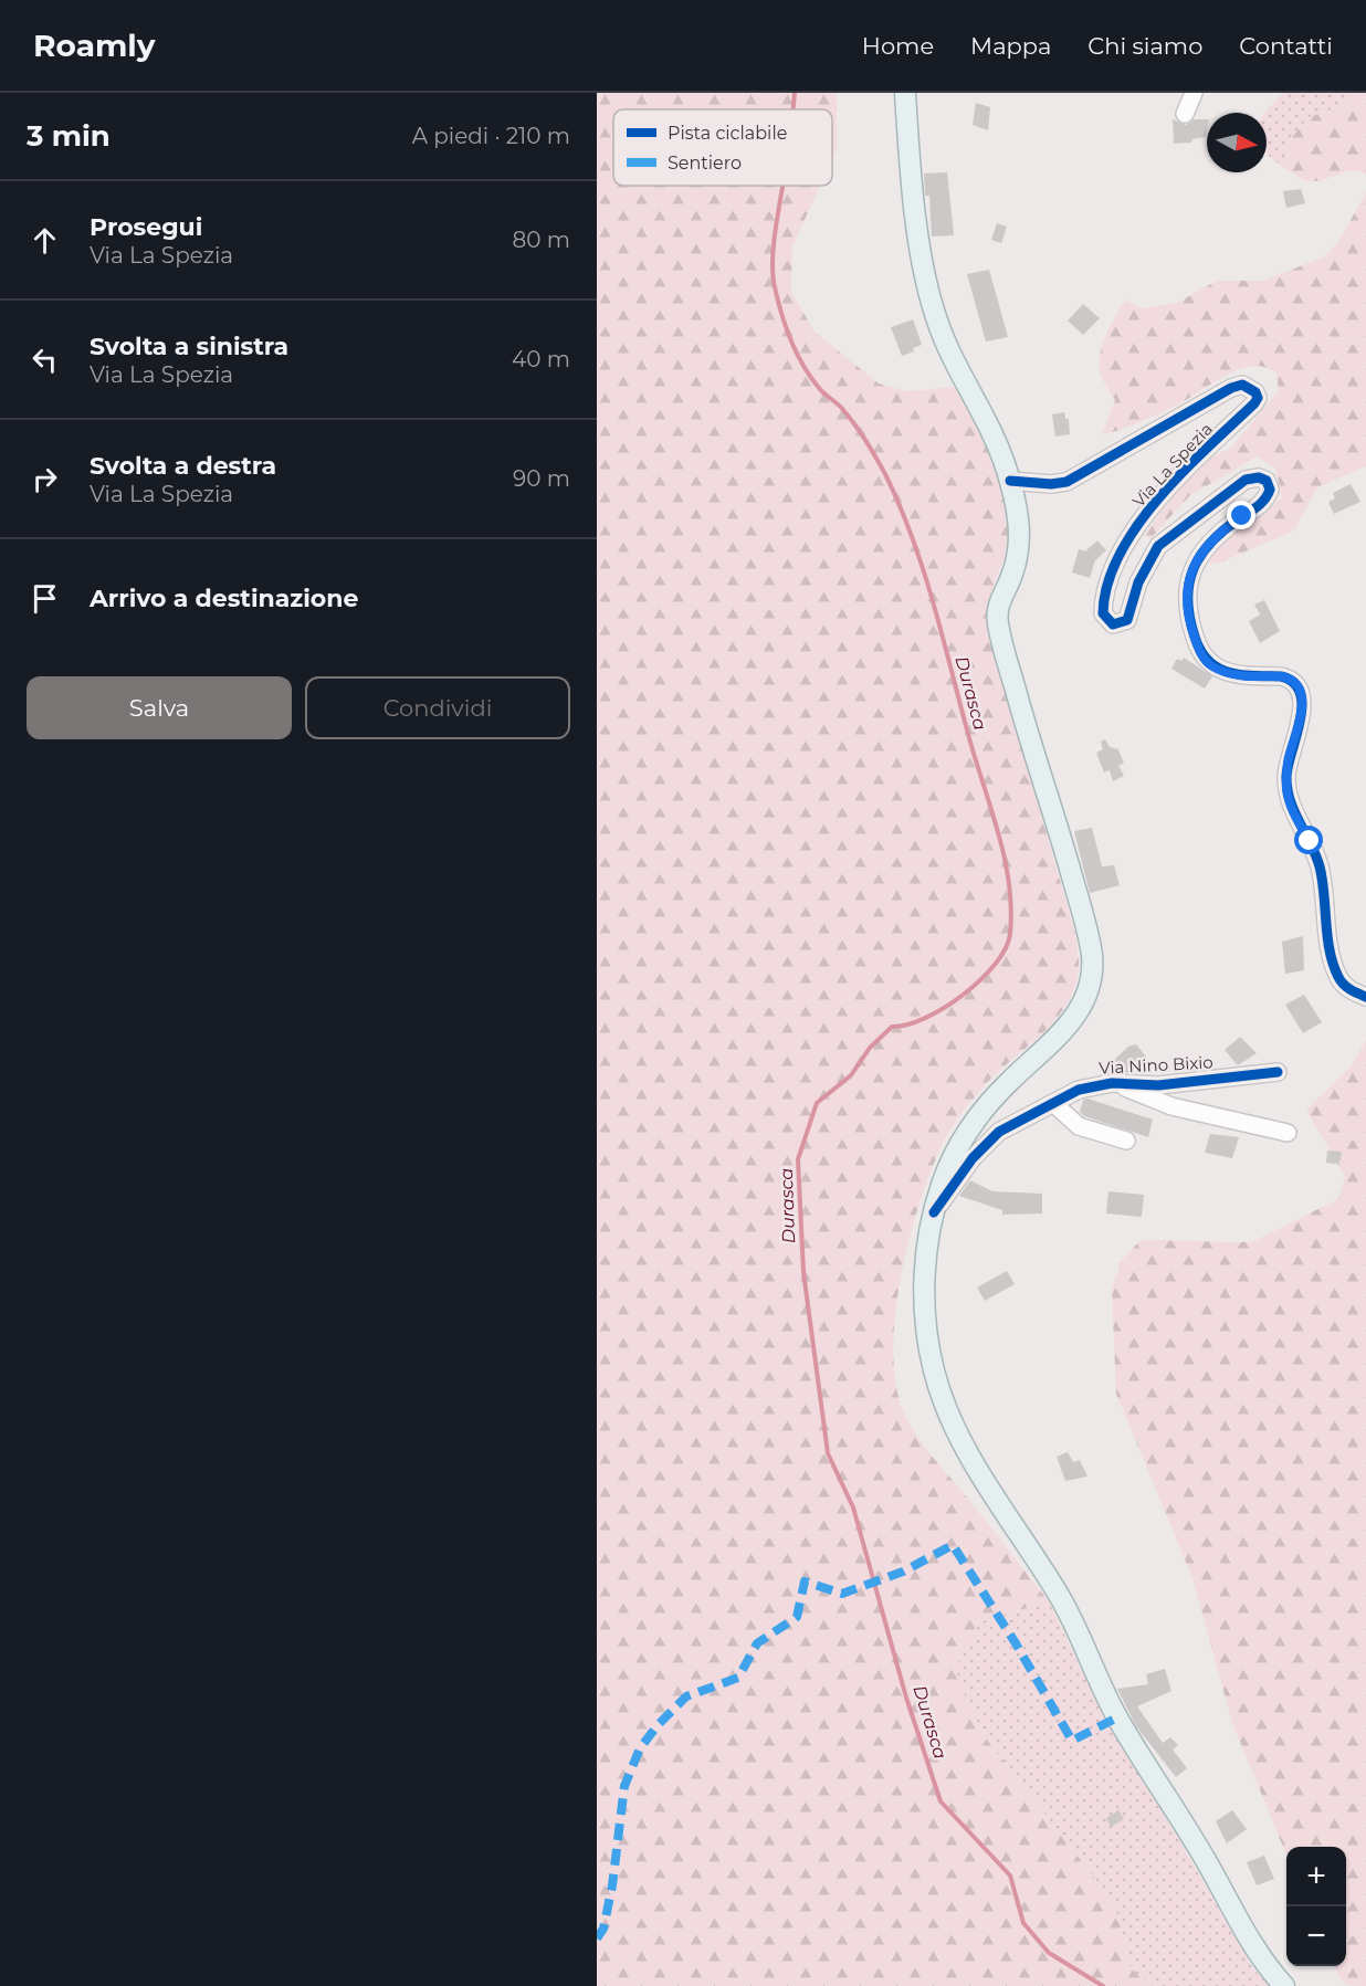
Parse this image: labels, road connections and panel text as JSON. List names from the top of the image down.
{
  "streets": {
    "street": ["Via La Spezia", "Via Nino Bixio"]
  },
  "water": ["Durasca"],
  "legend": ["Pista ciclabile", "Sentiero"],
  "north": "right",
  "page": {
    "header": "Roamly",
    "nav": [
      "Home",
      "Mappa",
      "Chi siamo",
      "Contatti"
    ],
    "heading": ["3 min", "A piedi · 210 m"],
    "list": [
      ["Prosegui", "Via La Spezia", "80 m"],
      ["Svolta a sinistra", "Via La Spezia", "40 m"],
      ["Svolta a destra", "Via La Spezia", "90 m"],
      "Arrivo a destinazione"
    ],
    "buttons": ["Salva", "Condividi"],
    "map_buttons": ["+", "−"]
  }
}
